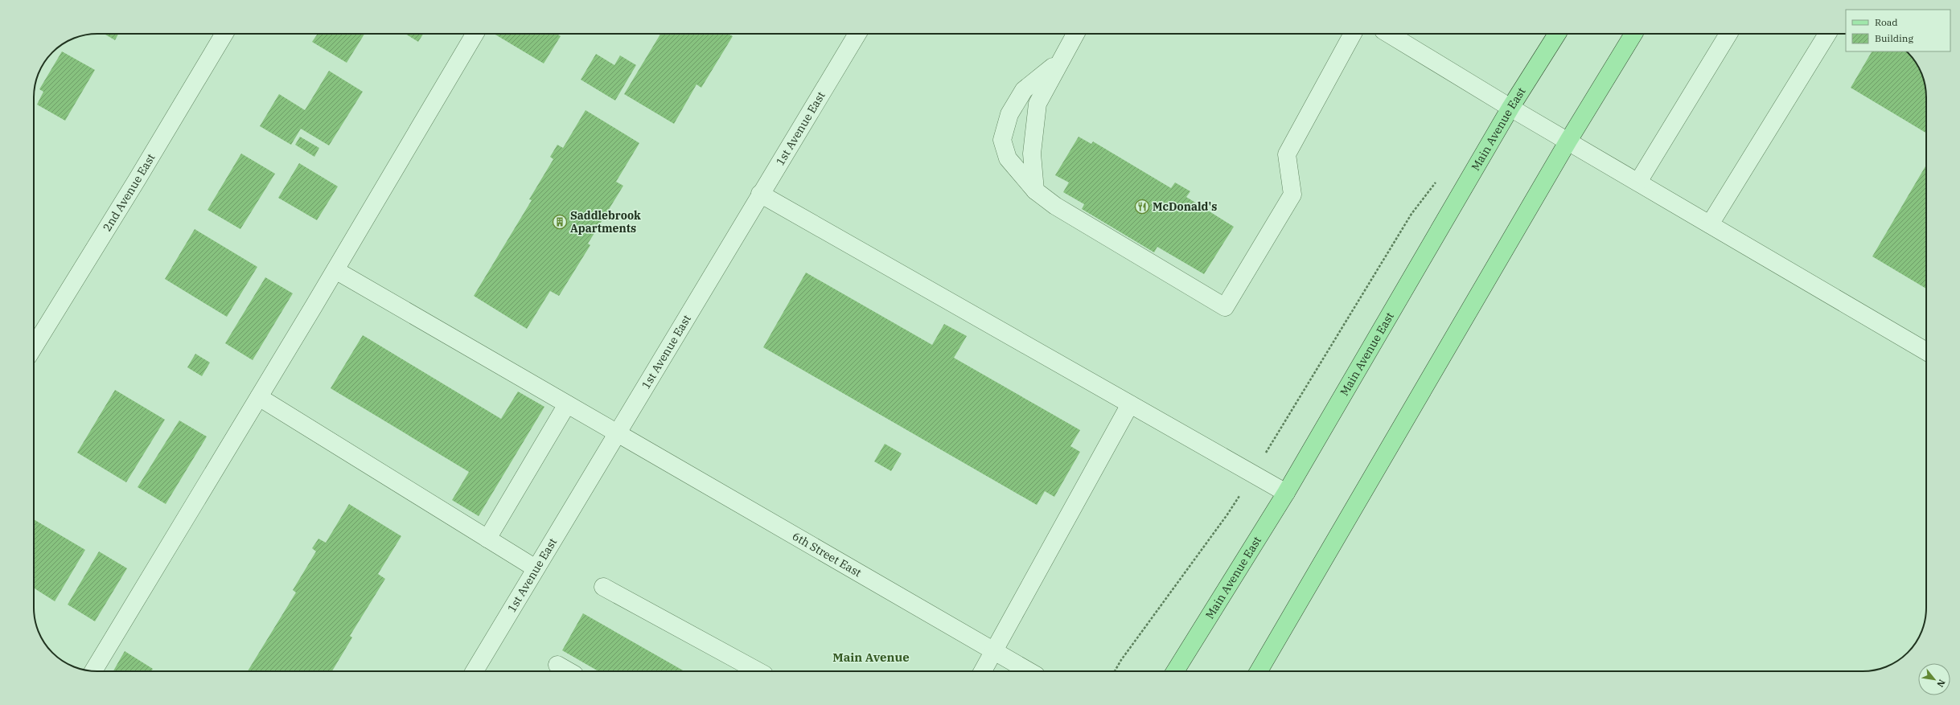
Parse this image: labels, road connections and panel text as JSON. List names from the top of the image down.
{
  "streets": {
    "main road": ["Main Avenue East"],
    "street": ["1st Avenue East", "2nd Avenue East", "6th Street East"]
  },
  "crossings": [
    ["1st Avenue East", "6th Street East"]
  ],
  "districts": ["Main Avenue"],
  "places": {
    "restaurant": ["McDonald's"],
    "building": ["Saddlebrook Apartments"]
  },
  "legend": ["Road", "Building"],
  "north": "bottom right"
}
